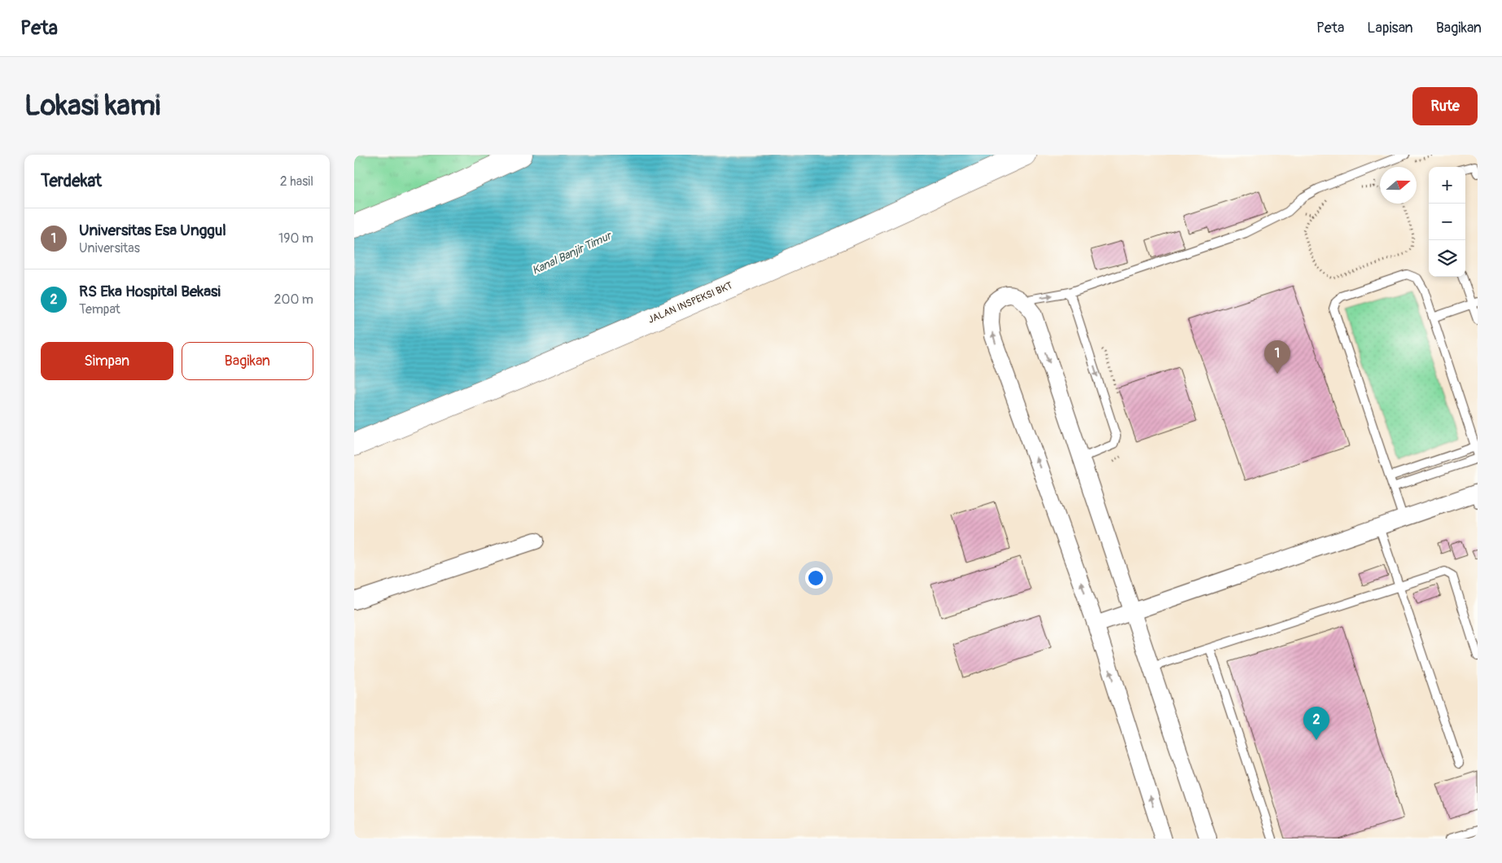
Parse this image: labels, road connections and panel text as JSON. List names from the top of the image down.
{
  "streets": {
    "street": ["JALAN INSPEKSI BKT"]
  },
  "water": ["Kanal Banjir Timur"],
  "north": "right",
  "page": {
    "header": "Peta",
    "nav": ["Peta", "Lapisan", "Bagikan"],
    "buttons": [
      "Rute",
      ["Simpan", "Bagikan"]
    ],
    "title": "Lokasi kami",
    "heading": ["Terdekat", "2 hasil"],
    "map_buttons": ["+", "−"],
    "list": [
      {
        "mark": "1",
        "name": "Universitas Esa Unggul",
        "note": "Universitas",
        "value": "190 m"
      },
      {
        "mark": "2",
        "name": "RS Eka Hospital Bekasi",
        "note": "Tempat",
        "value": "200 m"
      }
    ],
    "pins": ["1", "2"]
  }
}
